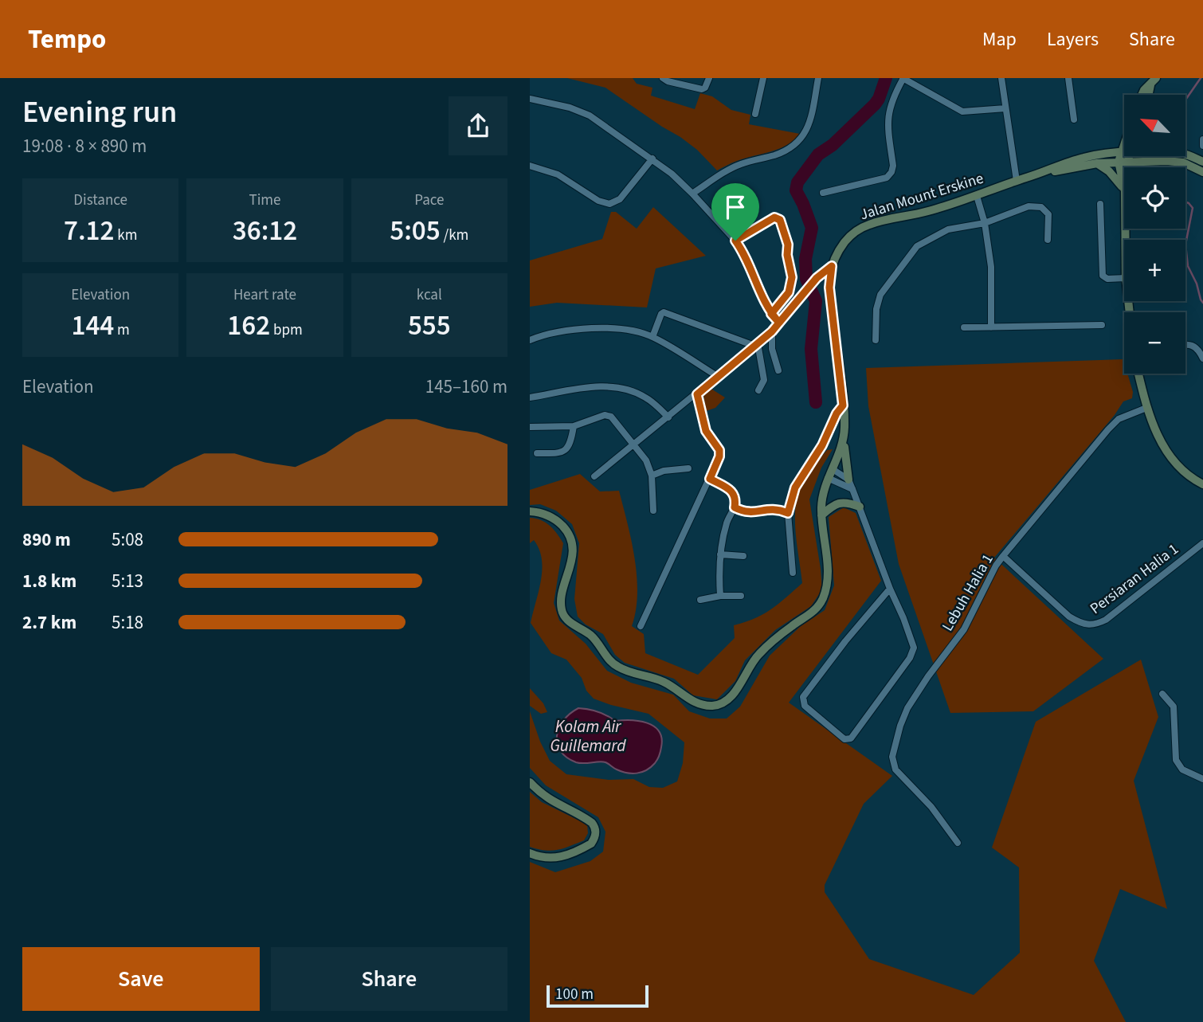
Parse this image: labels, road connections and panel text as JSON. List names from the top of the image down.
{
  "streets": {
    "main road": ["Jalan Mount Erskine"],
    "street": ["Persiaran Halia 1", "Lebuh Halia 1"]
  },
  "crossings": [
    ["Persiaran Halia 1", "Lebuh Halia 1"]
  ],
  "water": ["Kolam Air Guillemard"],
  "scale_bar": "100 m",
  "north": "top left",
  "page": {
    "header": "Tempo",
    "nav": ["Map", "Layers", "Share"],
    "heading": ["Evening run", "19:08 · 8 × 890 m"],
    "map_buttons": ["+", "−"],
    "stats": [
      ["Distance", "7.12 km"],
      ["Time", "36:12"],
      ["Pace", "5:05 /km"],
      ["Elevation", "144 m"],
      ["Heart rate", "162 bpm"],
      ["kcal", "555"]
    ],
    "chart": ["Elevation", "145–160 m"],
    "list": [
      {
        "name": "890 m",
        "note": "5:08"
      },
      {
        "name": "1.8 km",
        "note": "5:13"
      },
      {
        "name": "2.7 km",
        "note": "5:18"
      }
    ],
    "buttons": ["Save", "Share"],
    "scale": "100 m"
  }
}
